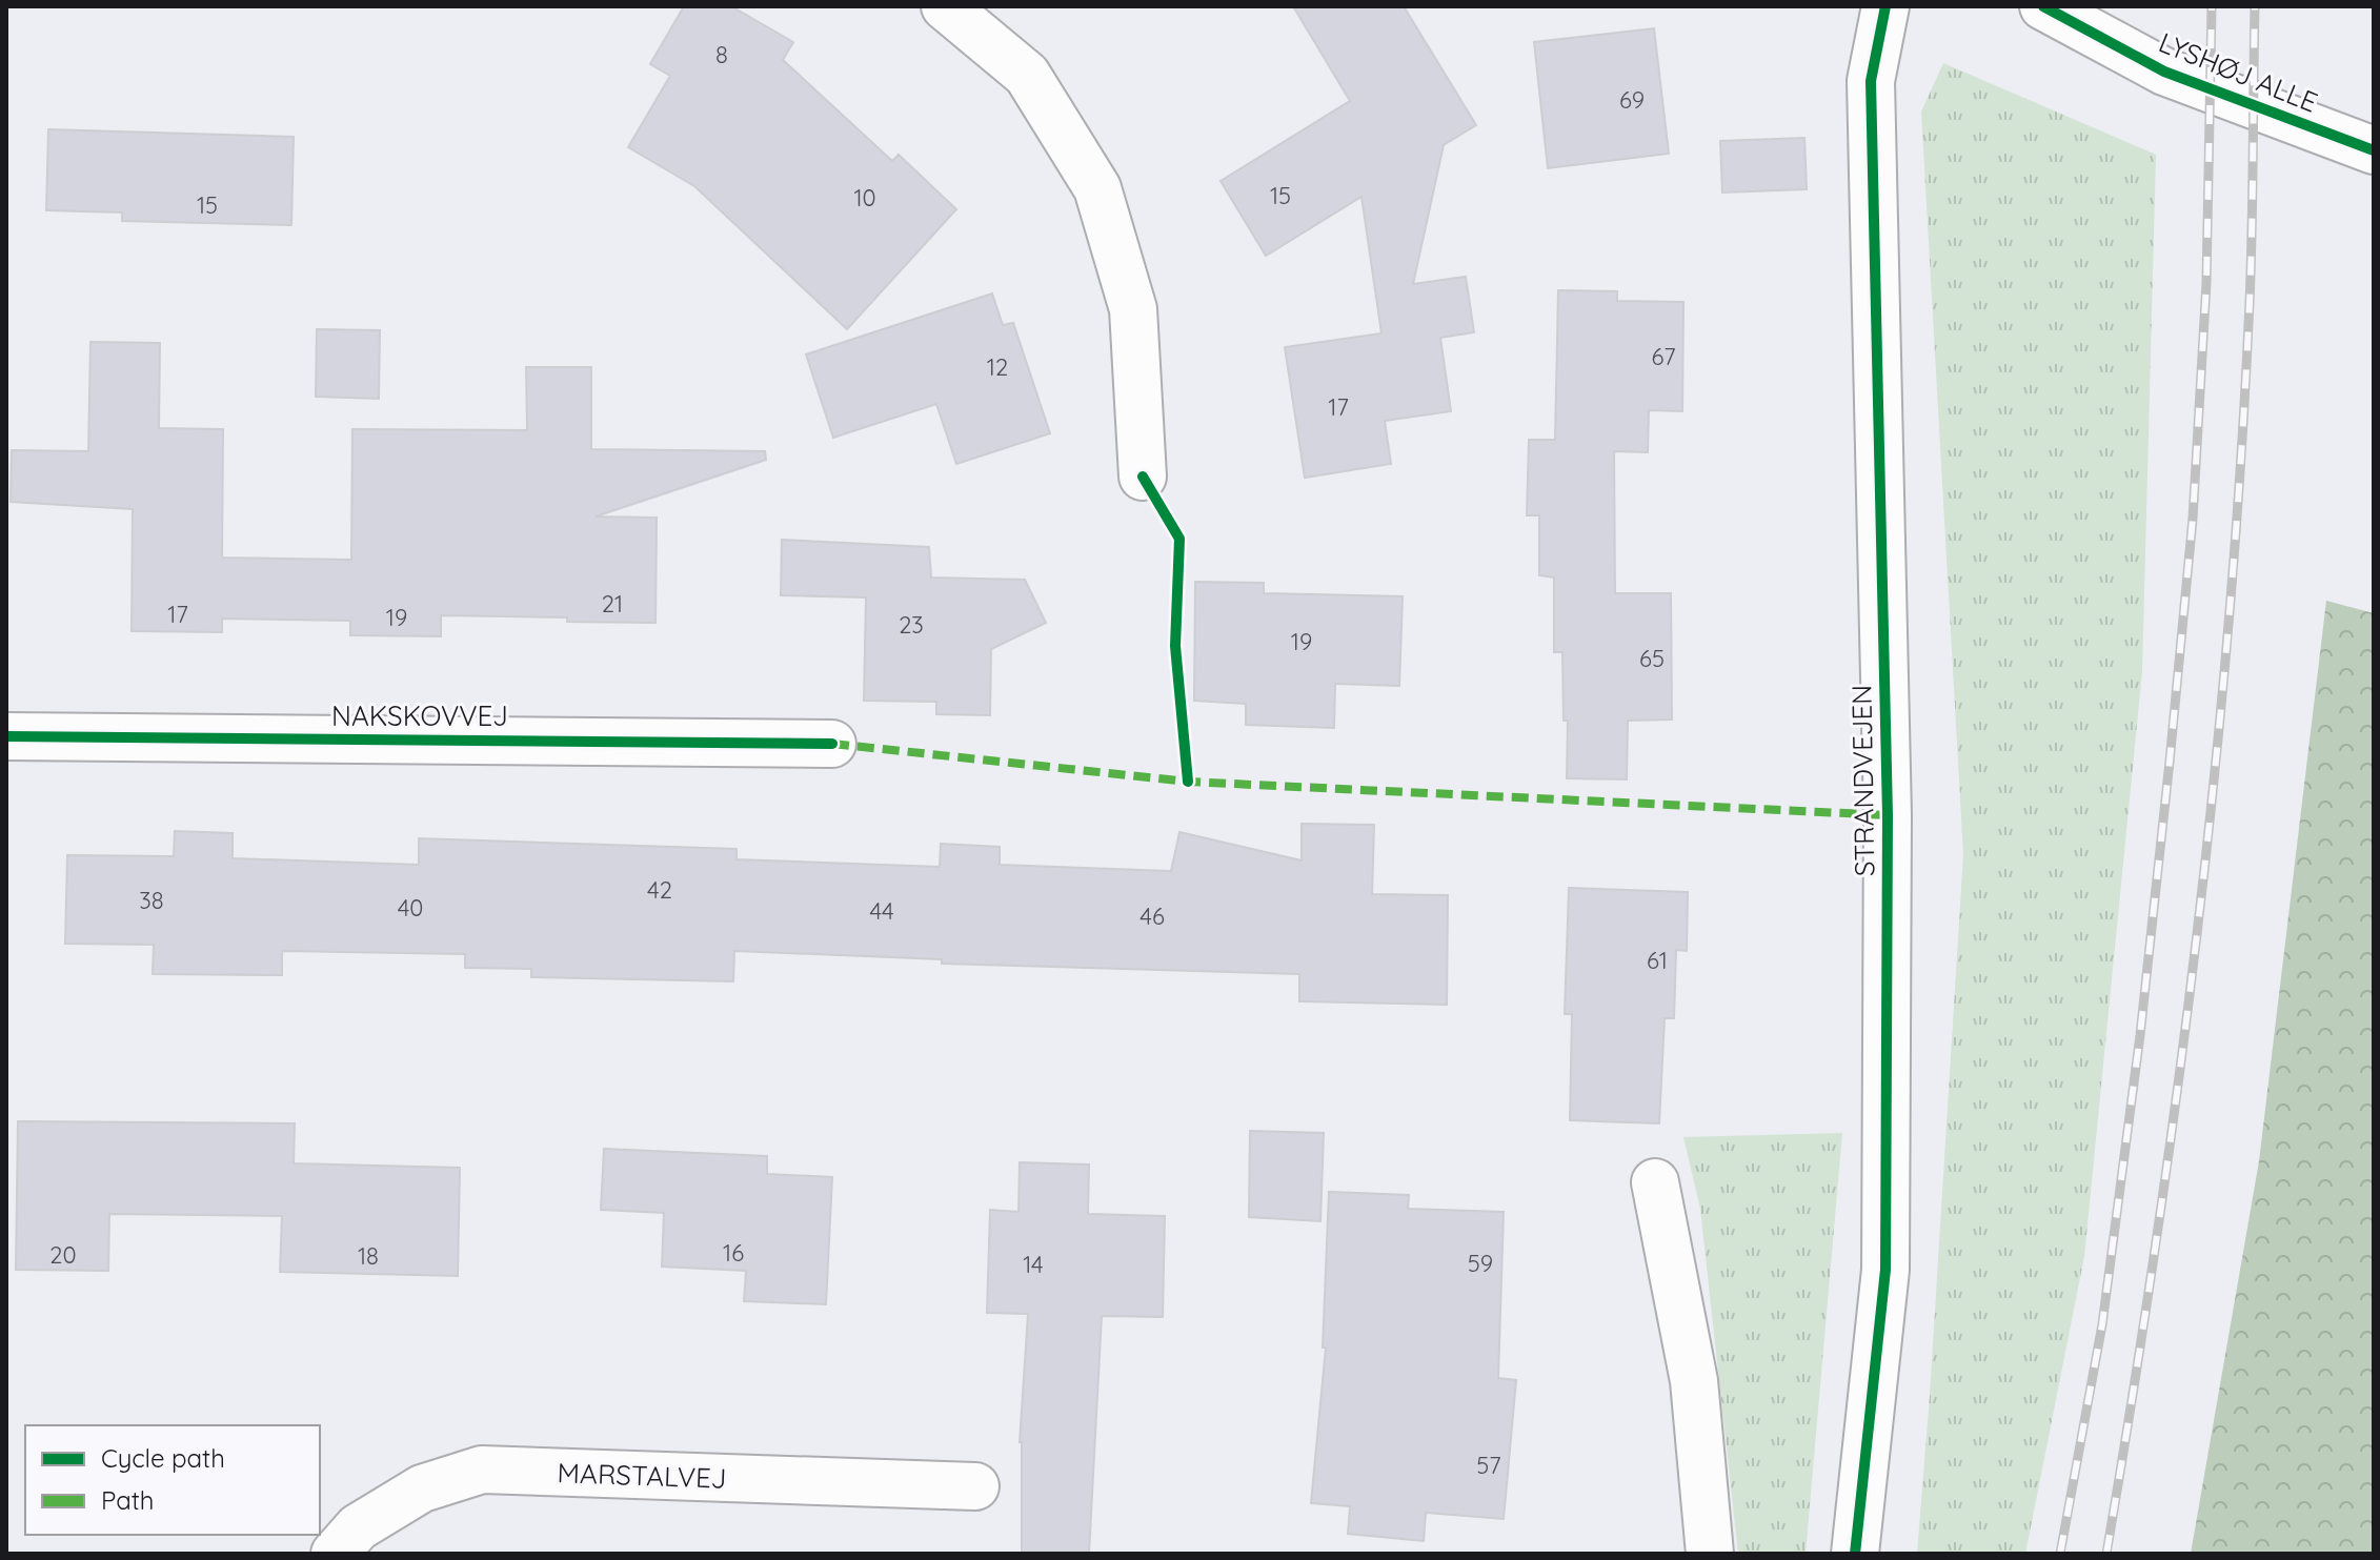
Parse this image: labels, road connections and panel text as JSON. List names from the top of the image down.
{
  "streets": {
    "street": [
      "LYSHØJ ALLE",
      "NAKSKOVVEJ",
      "STRANDVEJEN",
      "MARSTALVEJ"
    ]
  },
  "house_numbers": [
    "8",
    "69",
    "15",
    "10",
    "15",
    "67",
    "12",
    "17",
    "21",
    "17",
    "19",
    "23",
    "19",
    "65",
    "42",
    "38",
    "40",
    "44",
    "46",
    "61",
    "16",
    "20",
    "18",
    "59",
    "14",
    "57"
  ],
  "legend": ["Cycle path", "Path"]
}
